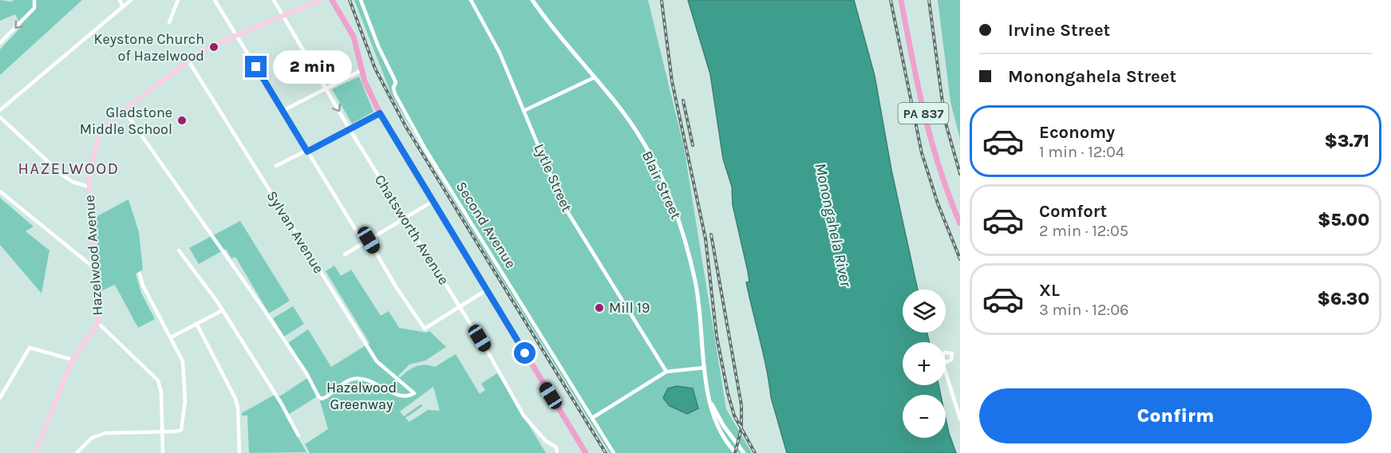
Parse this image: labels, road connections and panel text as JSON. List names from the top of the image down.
{
  "streets": {
    "main road": ["PA 837", "Hazelwood Avenue"],
    "street": [
      "Lytle Street",
      "Blair Street",
      "Second Avenue",
      "Chatsworth Avenue",
      "Sylvan Avenue"
    ]
  },
  "crossings": [
    ["Chatsworth Avenue", "Hazelwood Avenue"],
    ["Sylvan Avenue", "Hazelwood Avenue"]
  ],
  "districts": ["HAZELWOOD"],
  "water": ["Monongahela River"],
  "parks": ["Hazelwood Greenway"],
  "places": ["Keystone Church of Hazelwood", "Gladstone Middle School", "Mill 19"],
  "page": {
    "banner": ["Irvine Street", "Monongahela Street"],
    "bubble": "2 min",
    "list": [
      {
        "name": "Economy",
        "note": "1 min · 12:04",
        "value": "$3.71"
      },
      {
        "name": "Comfort",
        "note": "2 min · 12:05",
        "value": "$5.00"
      },
      {
        "name": "XL",
        "note": "3 min · 12:06",
        "value": "$6.30"
      }
    ],
    "map_buttons": ["+", "−"],
    "buttons": "Confirm"
  }
}
